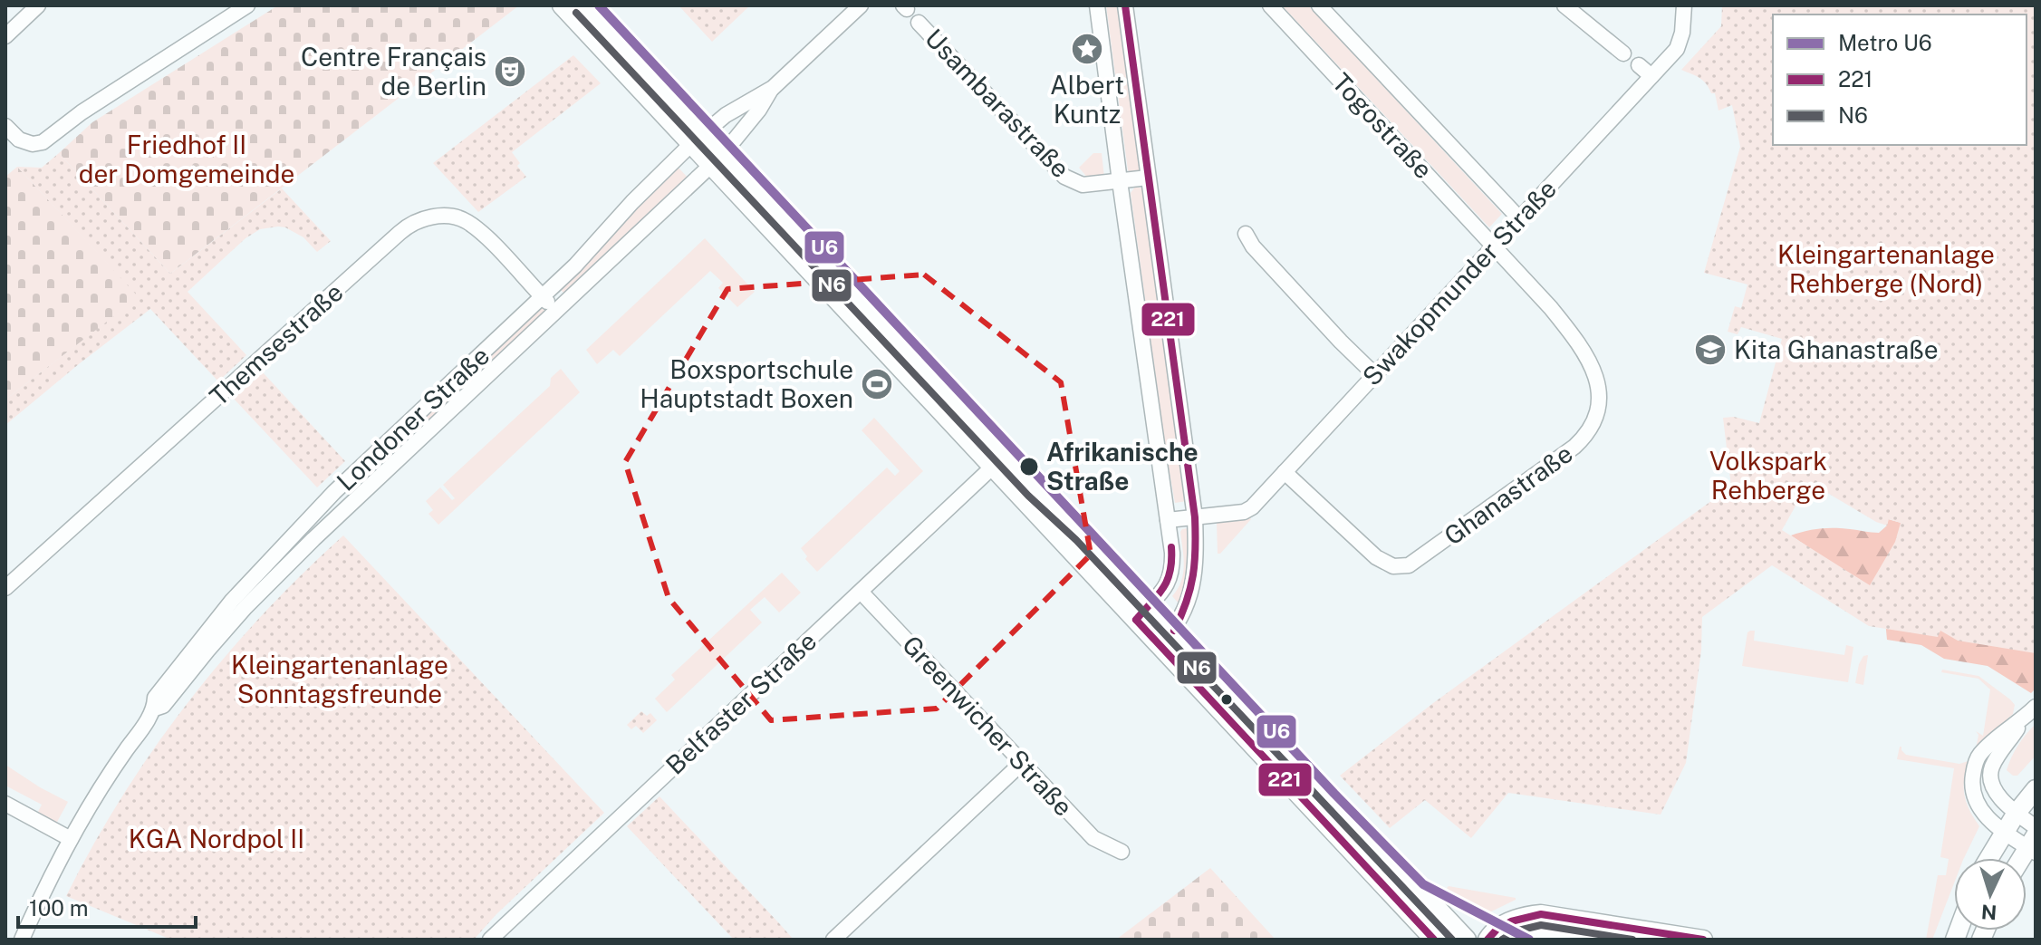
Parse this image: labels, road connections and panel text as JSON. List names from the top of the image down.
{
  "streets": {
    "street": [
      "Usambarastraße",
      "Togostraße",
      "Swakopmunder Straße",
      "Themsestraße",
      "Londoner Straße",
      "Ghanastraße",
      "Belfaster Straße",
      "Greenwicher Straße"
    ]
  },
  "crossings": [
    ["Togostraße", "Swakopmunder Straße"],
    ["Togostraße", "Ghanastraße"],
    ["Swakopmunder Straße", "Ghanastraße"],
    ["Themsestraße", "Londoner Straße"],
    ["Belfaster Straße", "Greenwicher Straße"]
  ],
  "parks": [
    "Friedhof II der Domgemeinde",
    "Kleingartenanlage Rehberge (Nord)",
    "Volkspark Rehberge",
    "Kleingartenanlage Sonntagsfreunde",
    "KGA Nordpol II"
  ],
  "places": {
    "place": ["Albert Kuntz"],
    "theatre": ["Centre Français de Berlin"],
    "school or university": ["Kita Ghanastraße"],
    "sports": ["Boxsportschule Hauptstadt Boxen"],
    "other": ["Afrikanische Straße"]
  },
  "lines": ["metro line U6", "transit line 221", "transit line N6"],
  "legend": ["Metro U6", "221", "N6"],
  "scale_bar": "100 m",
  "north": "bottom"
}
